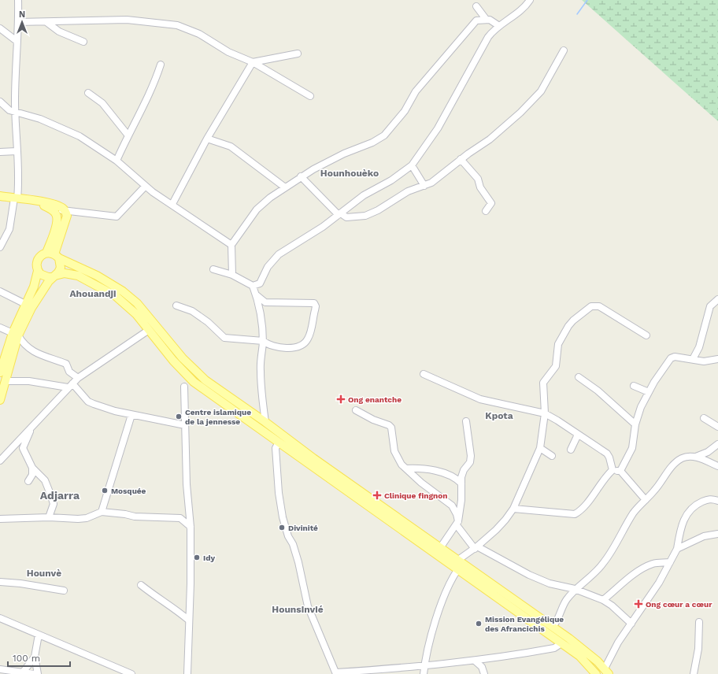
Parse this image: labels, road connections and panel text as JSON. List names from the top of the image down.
{
  "districts": [
    "Hounhouèko",
    "Ahouandji",
    "Kpota",
    "Adjarra",
    "Hounvè",
    "Hounsinvié"
  ],
  "places": {
    "health": ["Ong enantche", "Clinique fingnon", "Ong cœur a cœur"],
    "other": [
      "Centre islamique de la jennesse",
      "Mosquée",
      "Divinité",
      "Idy",
      "Mission Evangélique des Afrancichis"
    ]
  },
  "scale_bar": "100 m",
  "north": "top"
}
